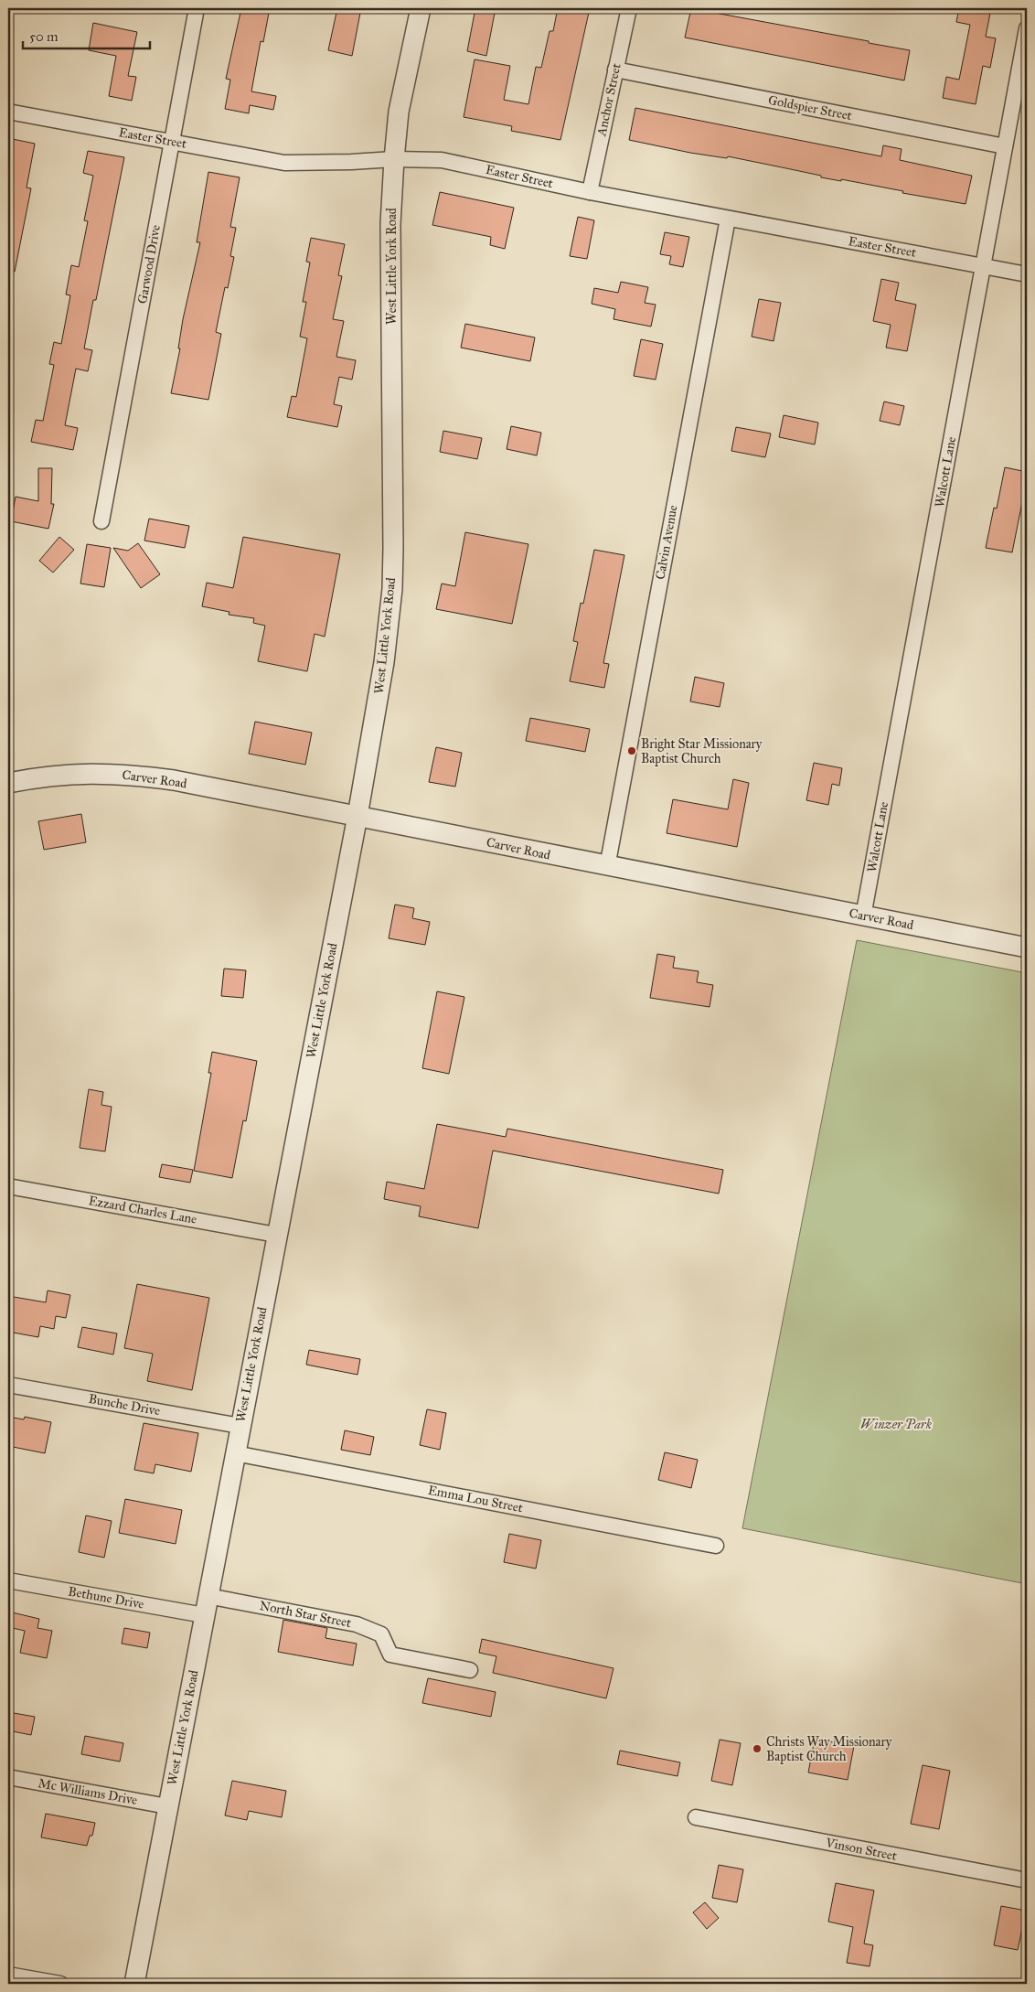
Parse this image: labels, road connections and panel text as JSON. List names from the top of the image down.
{
  "streets": {
    "street": [
      "Anchor Street",
      "Goldspier Street",
      "Easter Street",
      "Garwood Drive",
      "West Little York Road",
      "Walcott Lane",
      "Calvin Avenue",
      "Carver Road",
      "Ezzard Charles Lane",
      "Bunche Drive",
      "Emma Lou Street",
      "Bethune Drive",
      "North Star Street",
      "Mc Williams Drive",
      "Vinson Street"
    ]
  },
  "crossings": [
    ["Anchor Street", "Goldspier Street"],
    ["Anchor Street", "Easter Street"],
    ["Goldspier Street", "Walcott Lane"],
    ["Easter Street", "Garwood Drive"],
    ["Easter Street", "West Little York Road"],
    ["Easter Street", "Walcott Lane"],
    ["Easter Street", "Calvin Avenue"],
    ["West Little York Road", "Carver Road"],
    ["West Little York Road", "Ezzard Charles Lane"],
    ["West Little York Road", "Bunche Drive"],
    ["West Little York Road", "Emma Lou Street"],
    ["West Little York Road", "Bethune Drive"],
    ["West Little York Road", "North Star Street"],
    ["West Little York Road", "Mc Williams Drive"],
    ["Walcott Lane", "Carver Road"],
    ["Calvin Avenue", "Carver Road"]
  ],
  "parks": ["Winzer Park"],
  "places": ["Bright Star Missionary Baptist Church", "Christs Way Missionary Baptist Church"],
  "scale_bar": "50 m"
}
